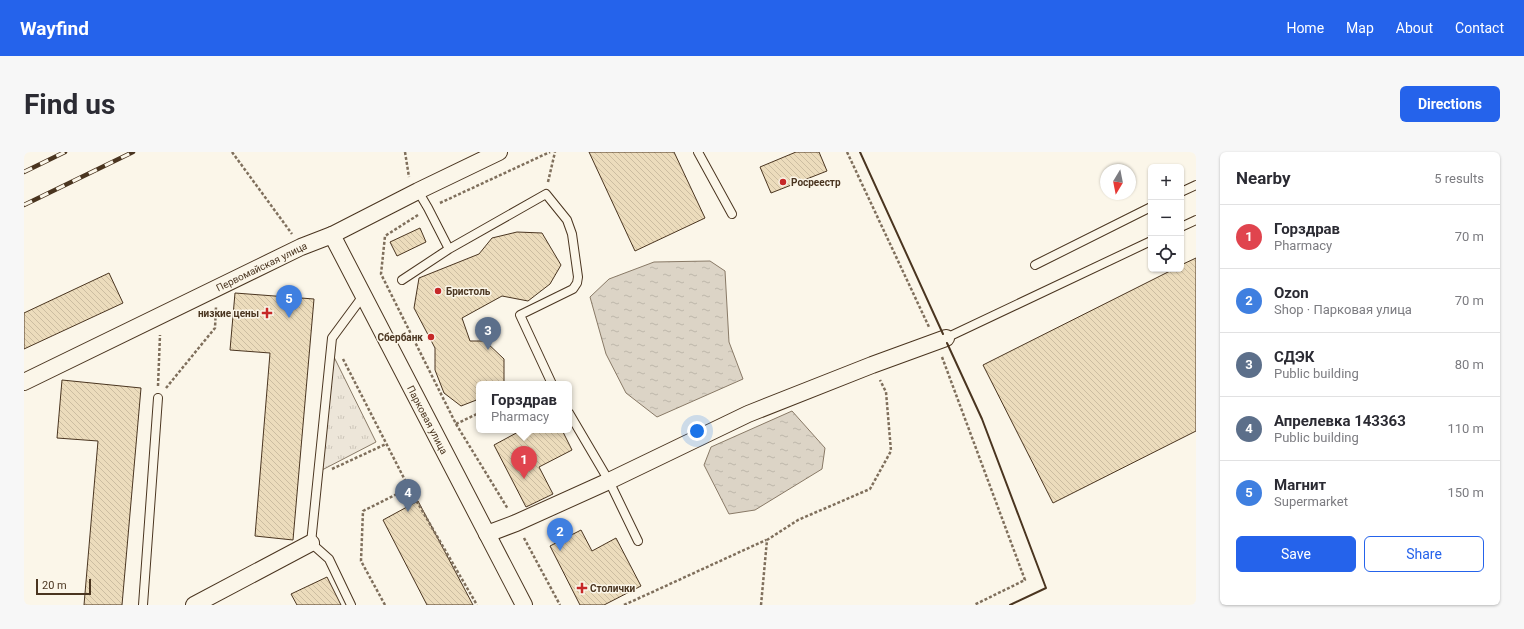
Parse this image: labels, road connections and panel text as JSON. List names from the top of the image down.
{
  "streets": {
    "street": ["Первомайская улица", "Парковая улица"]
  },
  "crossings": [
    ["Первомайская улица", "Парковая улица"]
  ],
  "places": {
    "other": ["Росреестр", "Бристоль", "Сбербанк"],
    "health": ["низкие цены", "Столички"]
  },
  "scale_bar": "20 m",
  "north": "bottom",
  "page": {
    "header": "Wayfind",
    "nav": [
      "Home",
      "Map",
      "About",
      "Contact"
    ],
    "buttons": [
      "Directions",
      ["Save", "Share"]
    ],
    "title": "Find us",
    "heading": ["Nearby", "5 results"],
    "map_buttons": ["+", "−"],
    "list": [
      {
        "mark": "1",
        "name": "Горздрав",
        "note": "Pharmacy",
        "value": "70 m"
      },
      {
        "mark": "2",
        "name": "Ozon",
        "note": "Shop · Парковая улица",
        "value": "70 m"
      },
      {
        "mark": "3",
        "name": "СДЭК",
        "note": "Public building",
        "value": "80 m"
      },
      {
        "mark": "4",
        "name": "Апрелевка 143363",
        "note": "Public building",
        "value": "110 m"
      },
      {
        "mark": "5",
        "name": "Магнит",
        "note": "Supermarket",
        "value": "150 m"
      }
    ],
    "pins": [
      "5",
      "3",
      "1",
      "4",
      "2"
    ],
    "popup": ["Горздрав", "Pharmacy"],
    "scale": "20 m"
  }
}
